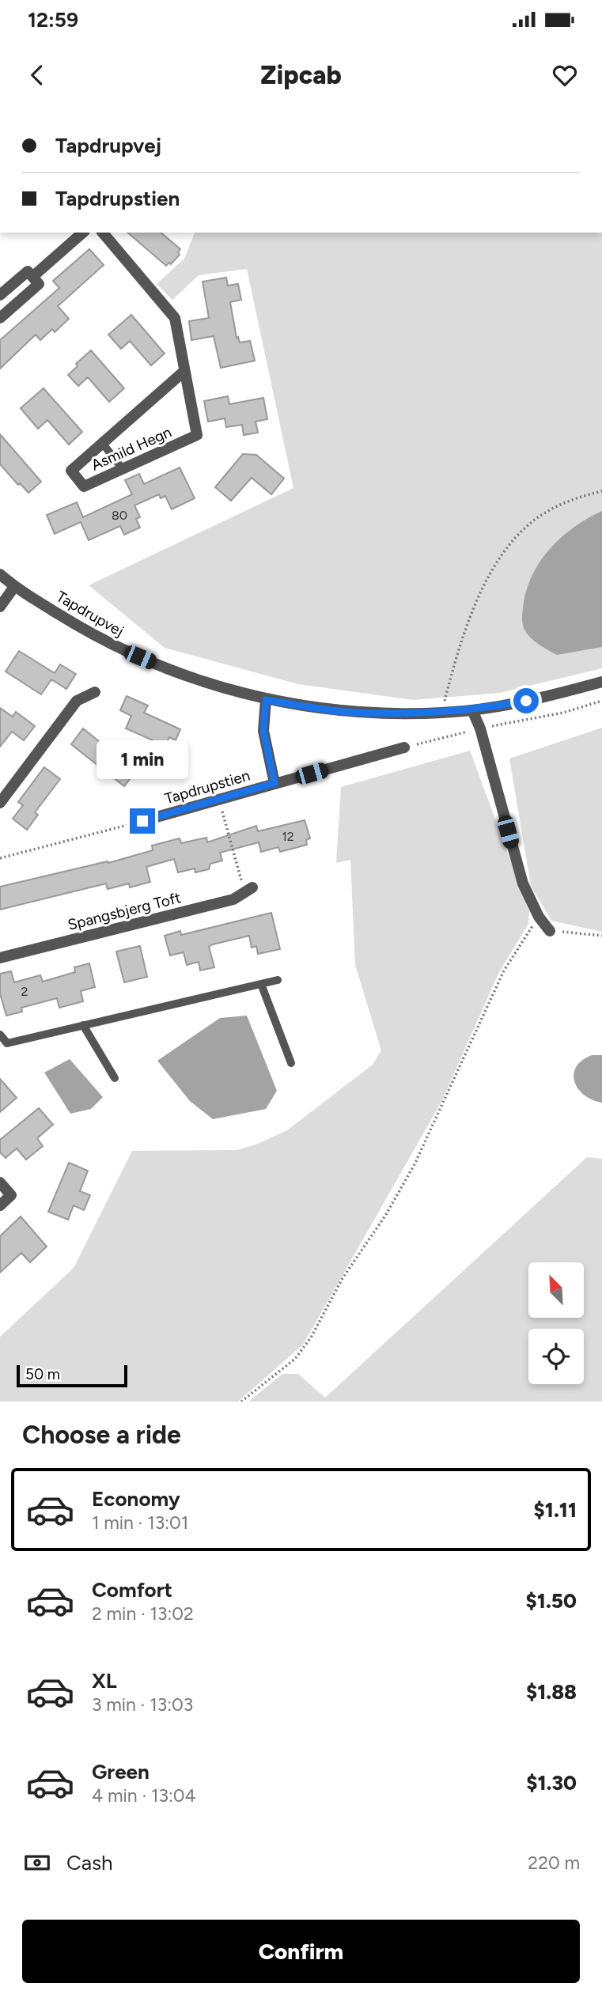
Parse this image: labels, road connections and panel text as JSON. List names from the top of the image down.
{
  "streets": {
    "street": [
      "Asmild Hegn",
      "Tapdrupvej",
      "Tapdrupstien",
      "Spangsbjerg Toft"
    ]
  },
  "house_numbers": ["80", "12", "2"],
  "scale_bar": "50 m",
  "north": "top left",
  "page": {
    "status": "12:59",
    "header": "Zipcab",
    "banner": ["Tapdrupvej", "Tapdrupstien"],
    "bubble": "1 min",
    "scale": "50 m",
    "heading": "Choose a ride",
    "list": [
      {
        "name": "Economy",
        "note": "1 min · 13:01",
        "value": "$1.11"
      },
      {
        "name": "Comfort",
        "note": "2 min · 13:02",
        "value": "$1.50"
      },
      {
        "name": "XL",
        "note": "3 min · 13:03",
        "value": "$1.88"
      },
      {
        "name": "Green",
        "note": "4 min · 13:04",
        "value": "$1.30"
      }
    ],
    "pay": ["Cash", "220 m"],
    "buttons": "Confirm"
  }
}
